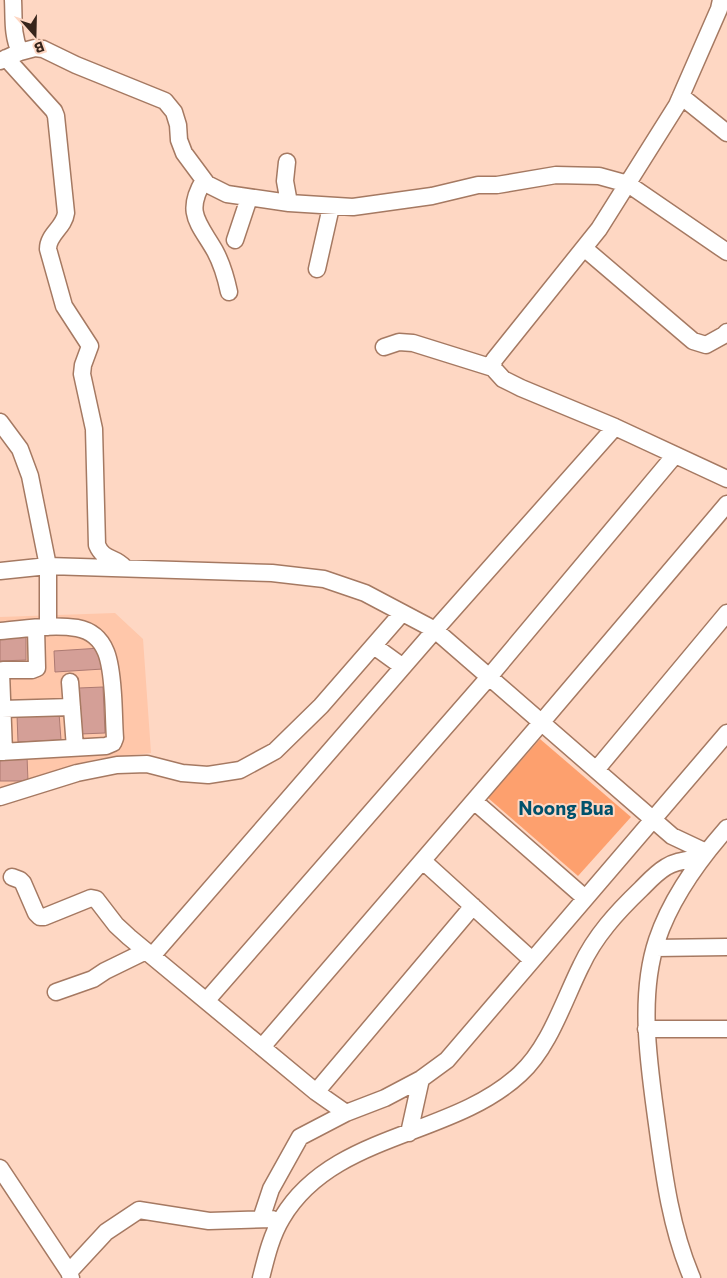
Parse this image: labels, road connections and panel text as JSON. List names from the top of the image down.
{
  "districts": ["Noong Bua"],
  "north": "bottom"
}
